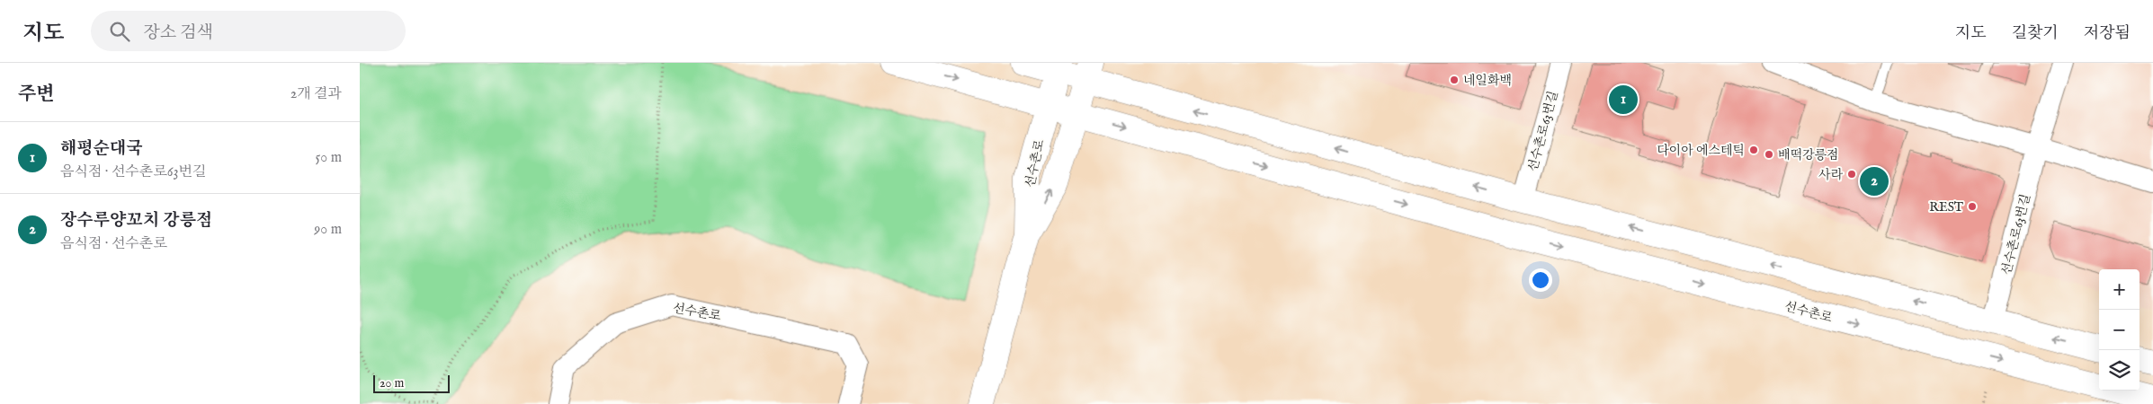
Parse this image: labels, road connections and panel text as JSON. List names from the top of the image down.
{
  "streets": {
    "street": ["선수촌로63번길", "선수촌로"]
  },
  "places": [
    "네일화백",
    "다이아 에스테틱",
    "배떡강릉점",
    "사라",
    "REST"
  ],
  "scale_bar": "20 m",
  "page": {
    "header": "지도",
    "search": "장소 검색",
    "nav": ["지도", "길찾기", "저장됨"],
    "heading": ["주변", "2개 결과"],
    "pins": ["1", "2"],
    "list": [
      {
        "mark": "1",
        "name": "해평순대국",
        "note": "음식점 · 선수촌로63번길",
        "value": "50 m"
      },
      {
        "mark": "2",
        "name": "장수루양꼬치 강릉점",
        "note": "음식점 · 선수촌로",
        "value": "90 m"
      }
    ],
    "map_buttons": ["+", "−"],
    "scale": "20 m"
  }
}
